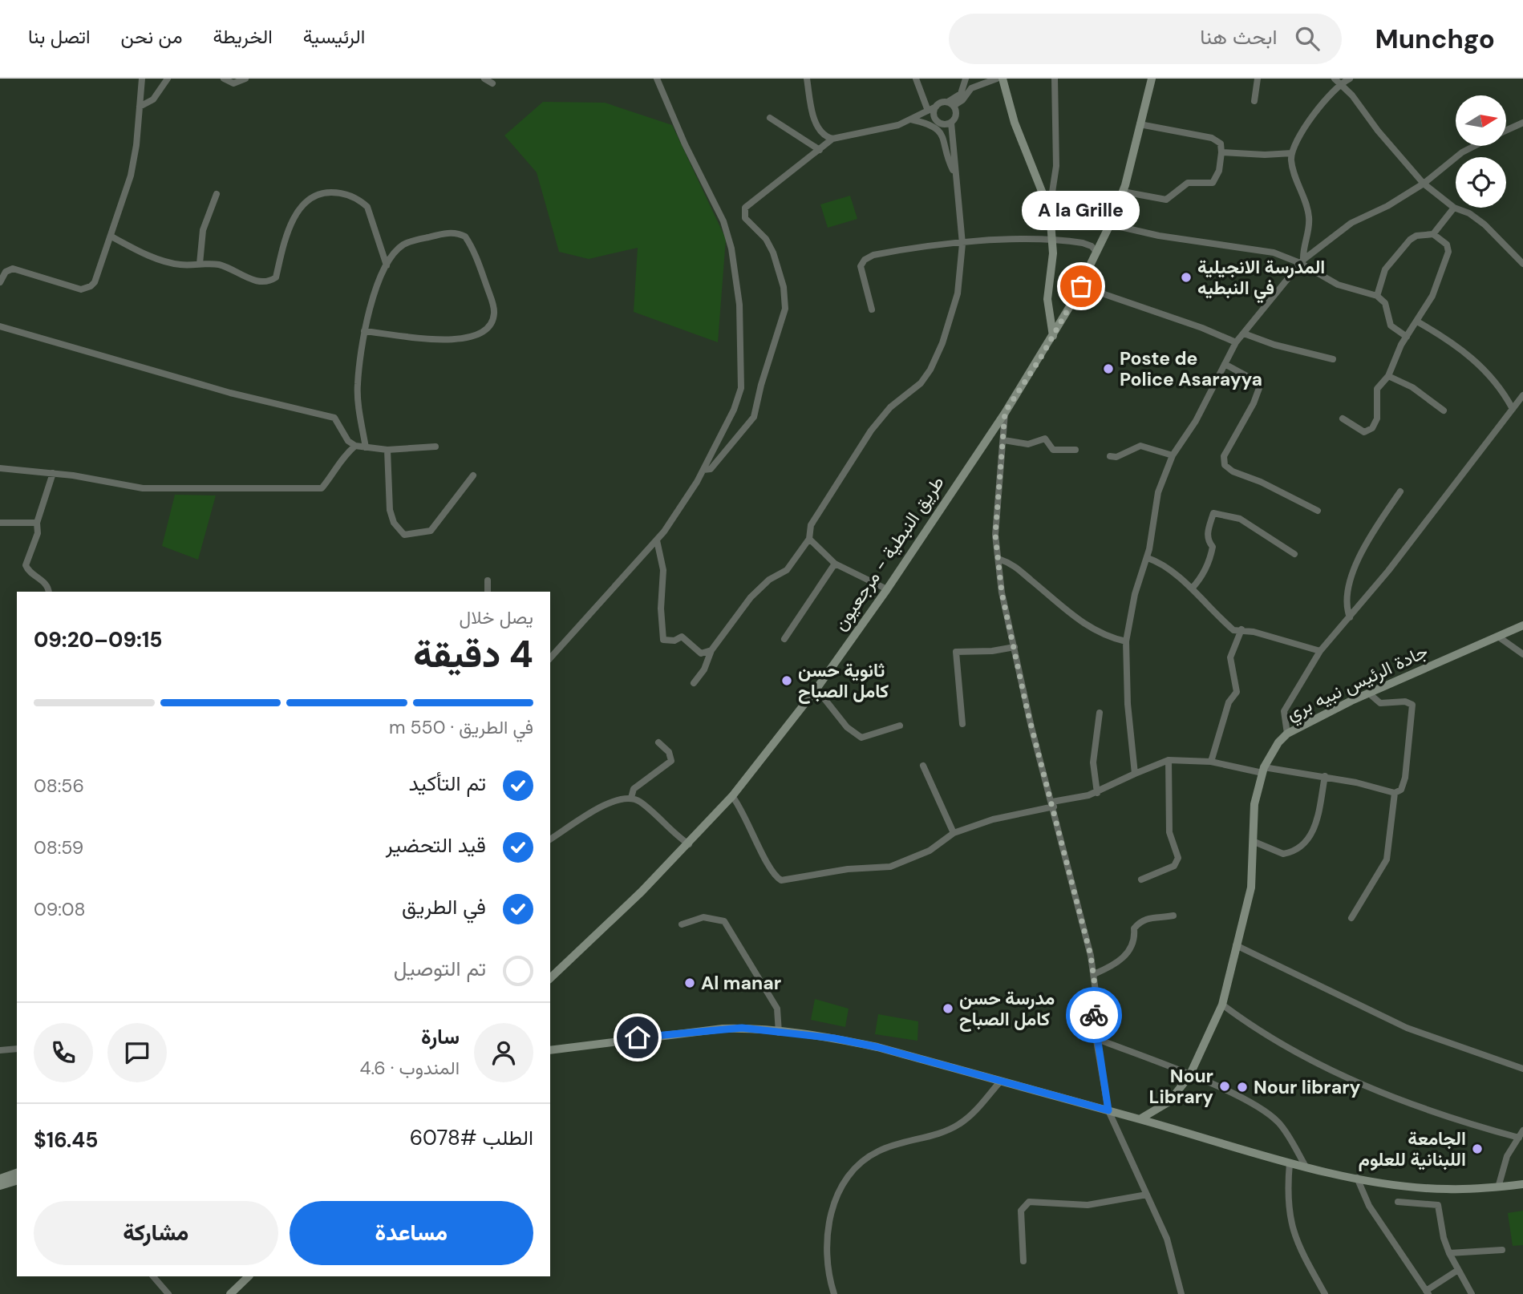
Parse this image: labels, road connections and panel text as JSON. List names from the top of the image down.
{
  "streets": {
    "main road": ["طريق النبطية - مرجعيون", "جادة الرئيس نبيه بري"]
  },
  "places": [
    "المدرسة الانجيلية في النبطيه",
    "A la Grille",
    "Poste de Police Asarayya",
    "ثانوية حسن كامل الصباح",
    "Al manar",
    "مدرسة حسن كامل الصباح",
    "Nour Library",
    "Nour library",
    "الجامعة اللبنانية للعلوم"
  ],
  "north": "right",
  "page": {
    "header": "Munchgo",
    "search": "ابحث هنا",
    "nav": [
      "الرئيسية",
      "الخريطة",
      "من نحن",
      "اتصل بنا"
    ],
    "bubble": "A la Grille",
    "heading": ["4 دقيقة", "يصل خلال", "09:15–09:20"],
    "panel": [
      "سارة",
      "المندوب · 4.6",
      "الطلب #6078",
      "$16.45"
    ],
    "bar": "في الطريق · 550 m",
    "list": [
      ["تم التأكيد", "08:56"],
      ["قيد التحضير", "08:59"],
      ["في الطريق", "09:08"],
      "تم التوصيل"
    ],
    "buttons": ["مساعدة", "مشاركة"]
  }
}
